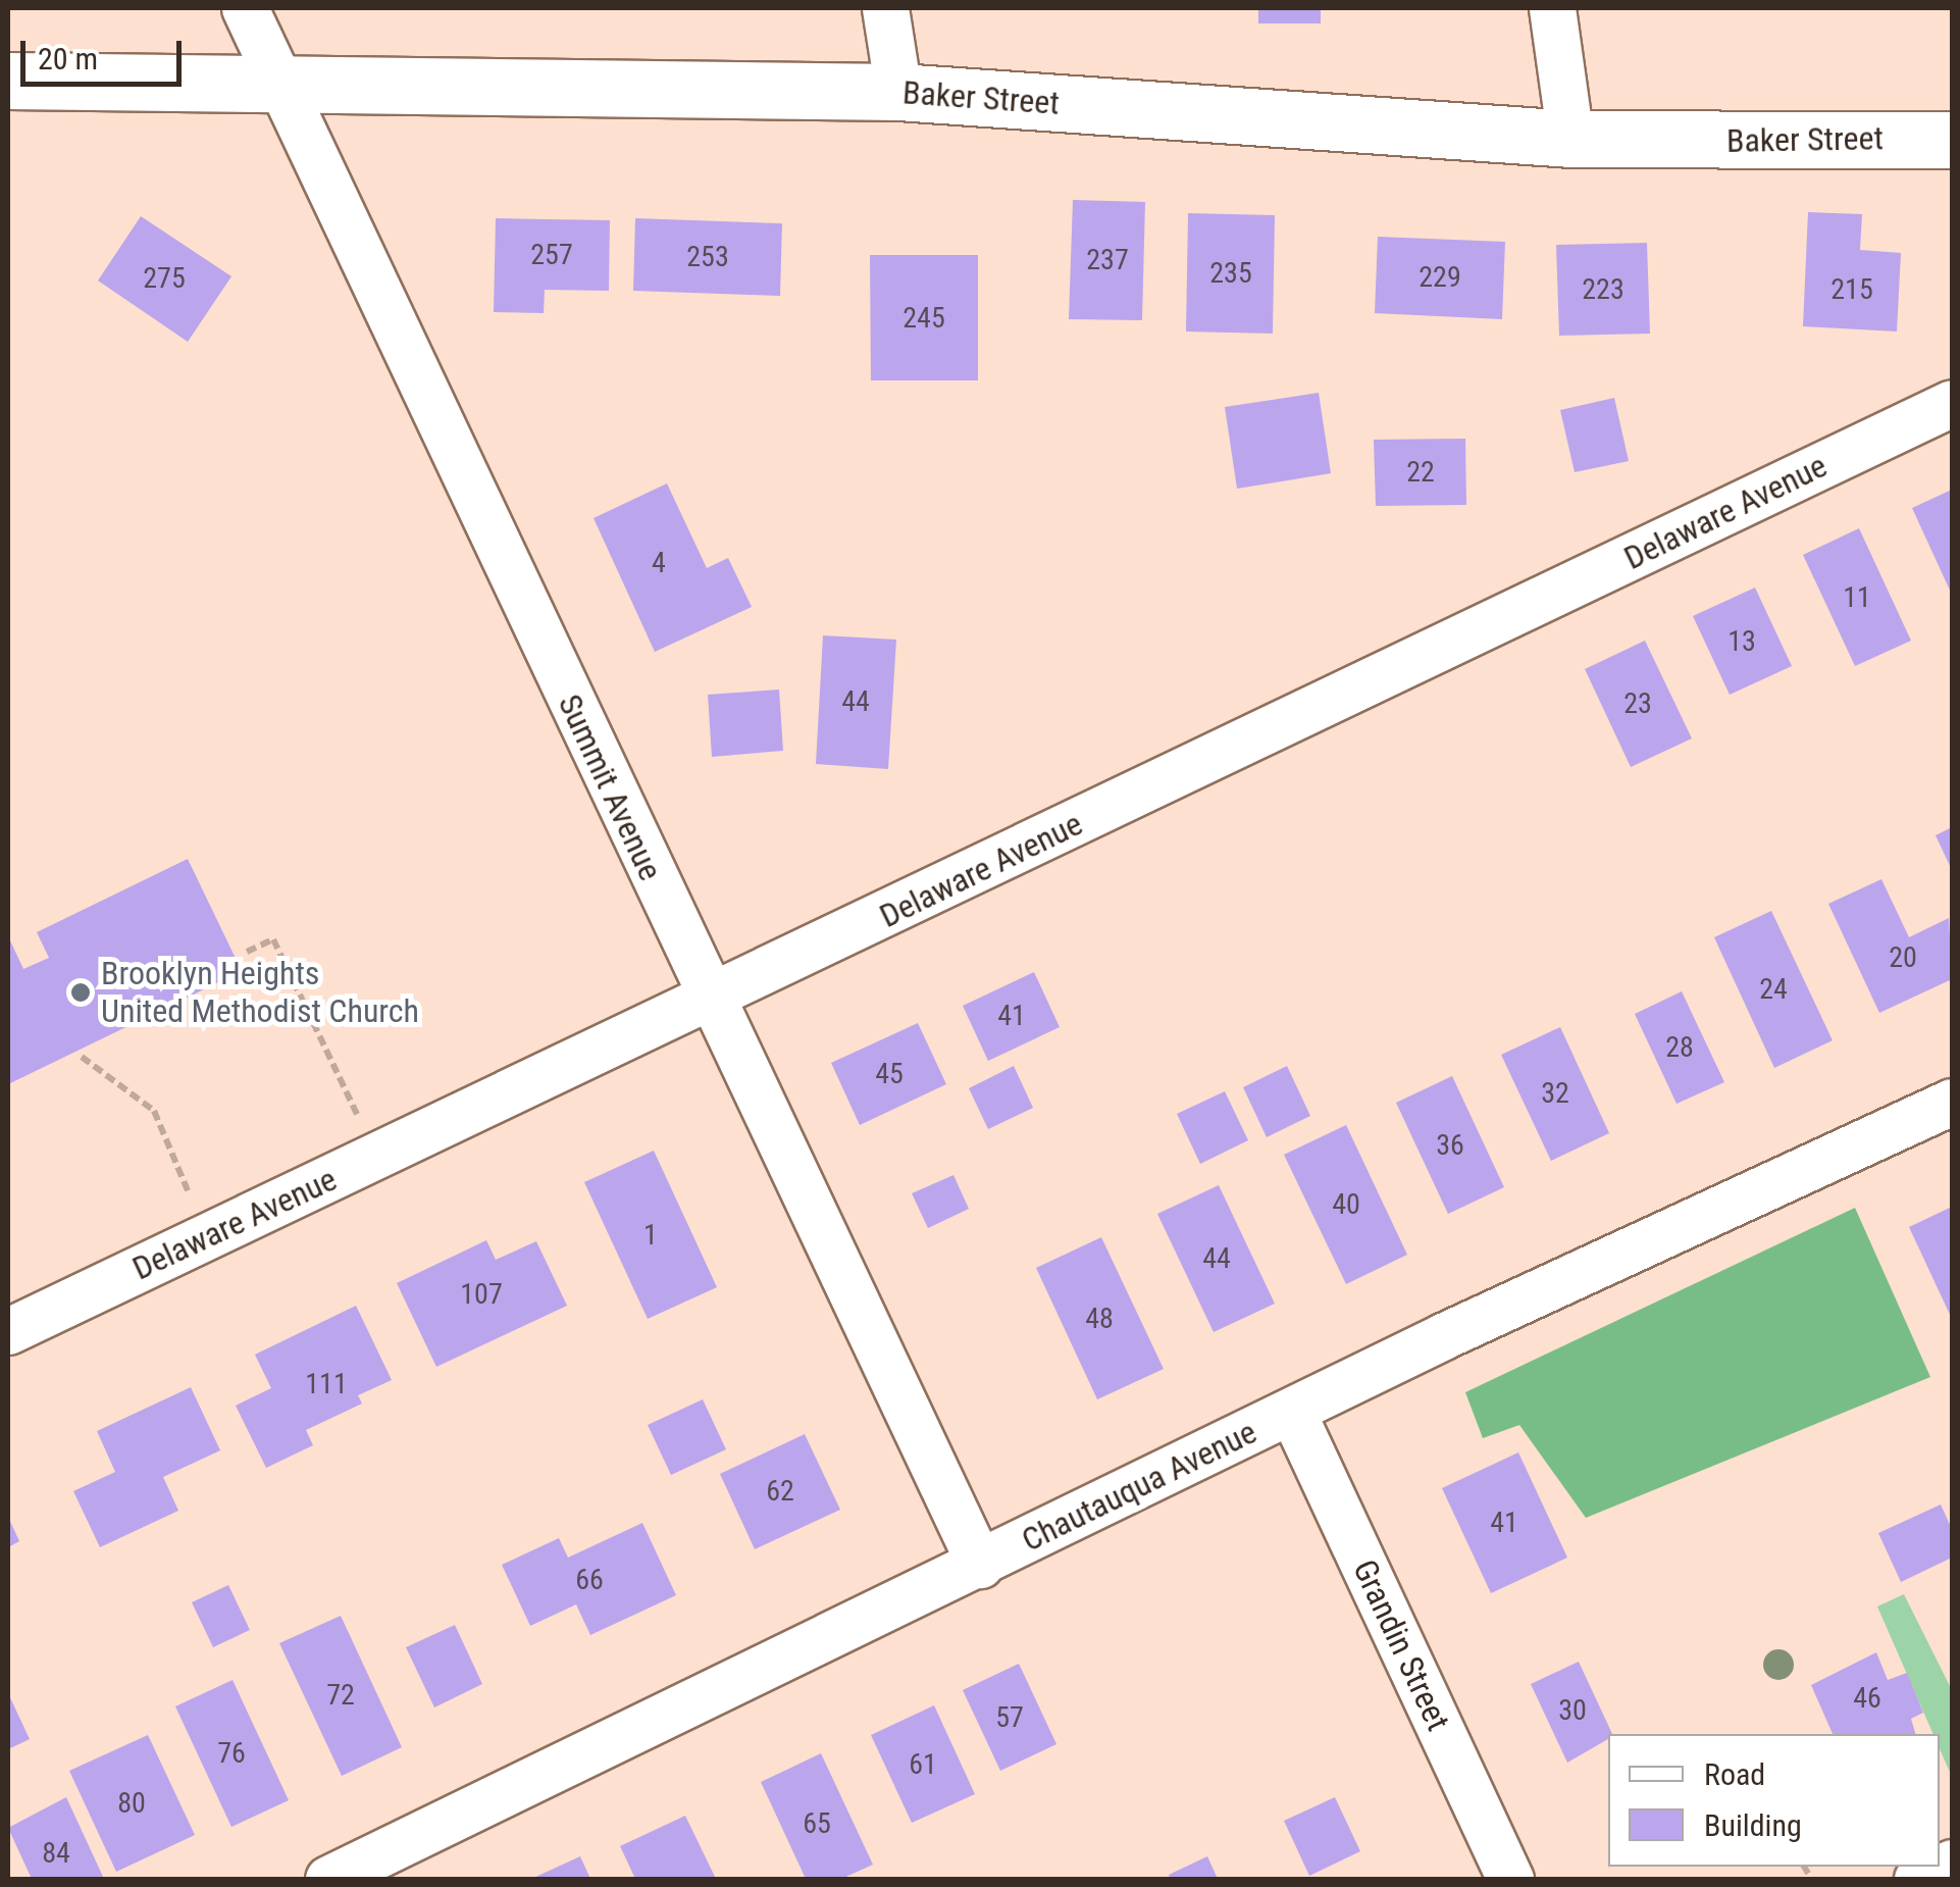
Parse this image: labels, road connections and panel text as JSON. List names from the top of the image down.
{
  "streets": {
    "street": [
      "Baker Street",
      "Delaware Avenue",
      "Summit Avenue",
      "Chautauqua Avenue",
      "Grandin Street"
    ]
  },
  "crossings": [
    ["Baker Street", "Summit Avenue"],
    ["Delaware Avenue", "Summit Avenue"],
    ["Summit Avenue", "Chautauqua Avenue"],
    ["Chautauqua Avenue", "Grandin Street"]
  ],
  "places": ["Brooklyn Heights United Methodist Church"],
  "house_numbers": [
    "257",
    "253",
    "237",
    "235",
    "229",
    "275",
    "223",
    "215",
    "245",
    "22",
    "4",
    "11",
    "13",
    "44",
    "23",
    "20",
    "24",
    "41",
    "28",
    "45",
    "32",
    "36",
    "40",
    "1",
    "44",
    "107",
    "48",
    "111",
    "62",
    "41",
    "66",
    "72",
    "46",
    "30",
    "57",
    "76",
    "61",
    "80",
    "65",
    "84"
  ],
  "legend": ["Road", "Building"],
  "scale_bar": "20 m"
}
